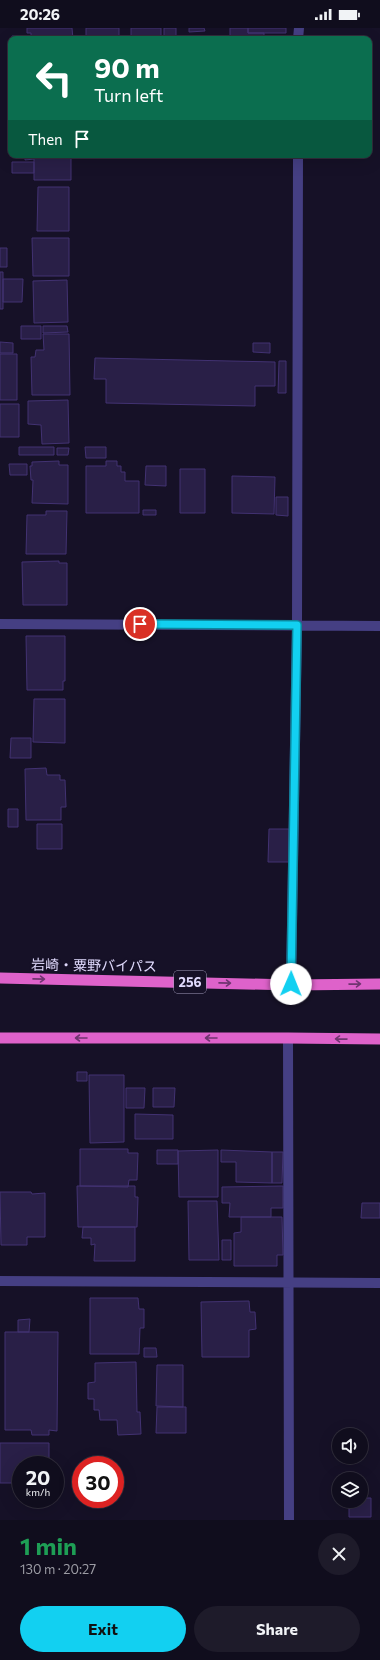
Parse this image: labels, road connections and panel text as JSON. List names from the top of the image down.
{
  "streets": {
    "highway": ["岩崎・粟野バイパス", "256"]
  },
  "page": {
    "status": "20:26",
    "turn": ["90 m", "Turn left"],
    "then": "Then",
    "speed": "20 km/h",
    "limit": "30",
    "heading": ["1 min", "130 m · 20:27"],
    "buttons": ["Exit", "Share"]
  }
}
